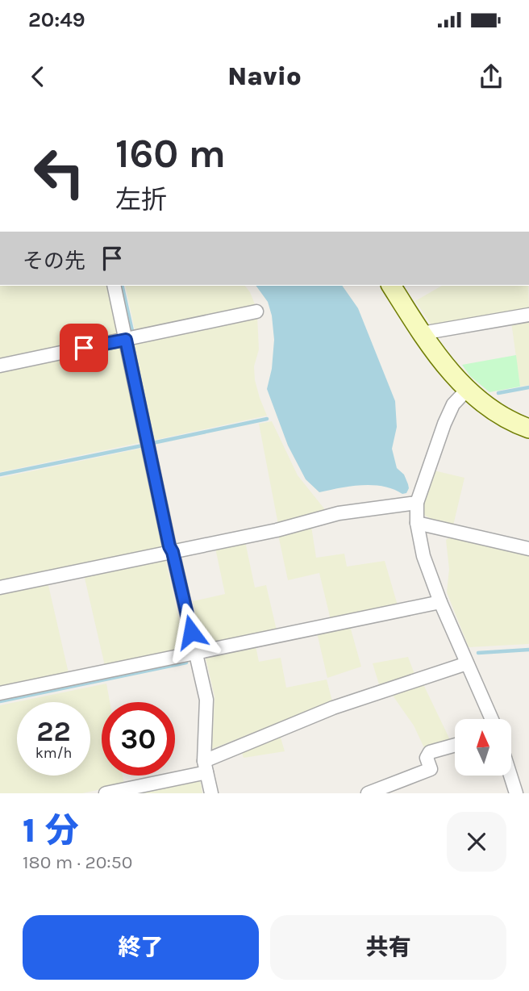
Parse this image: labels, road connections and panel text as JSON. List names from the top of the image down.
{
  "north": "top",
  "page": {
    "status": "20:49",
    "header": "Navio",
    "turn": ["160 m", "左折"],
    "then": "その先",
    "speed": "22 km/h",
    "limit": "30",
    "heading": ["1 分", "180 m · 20:50"],
    "buttons": ["終了", "共有"]
  }
}
